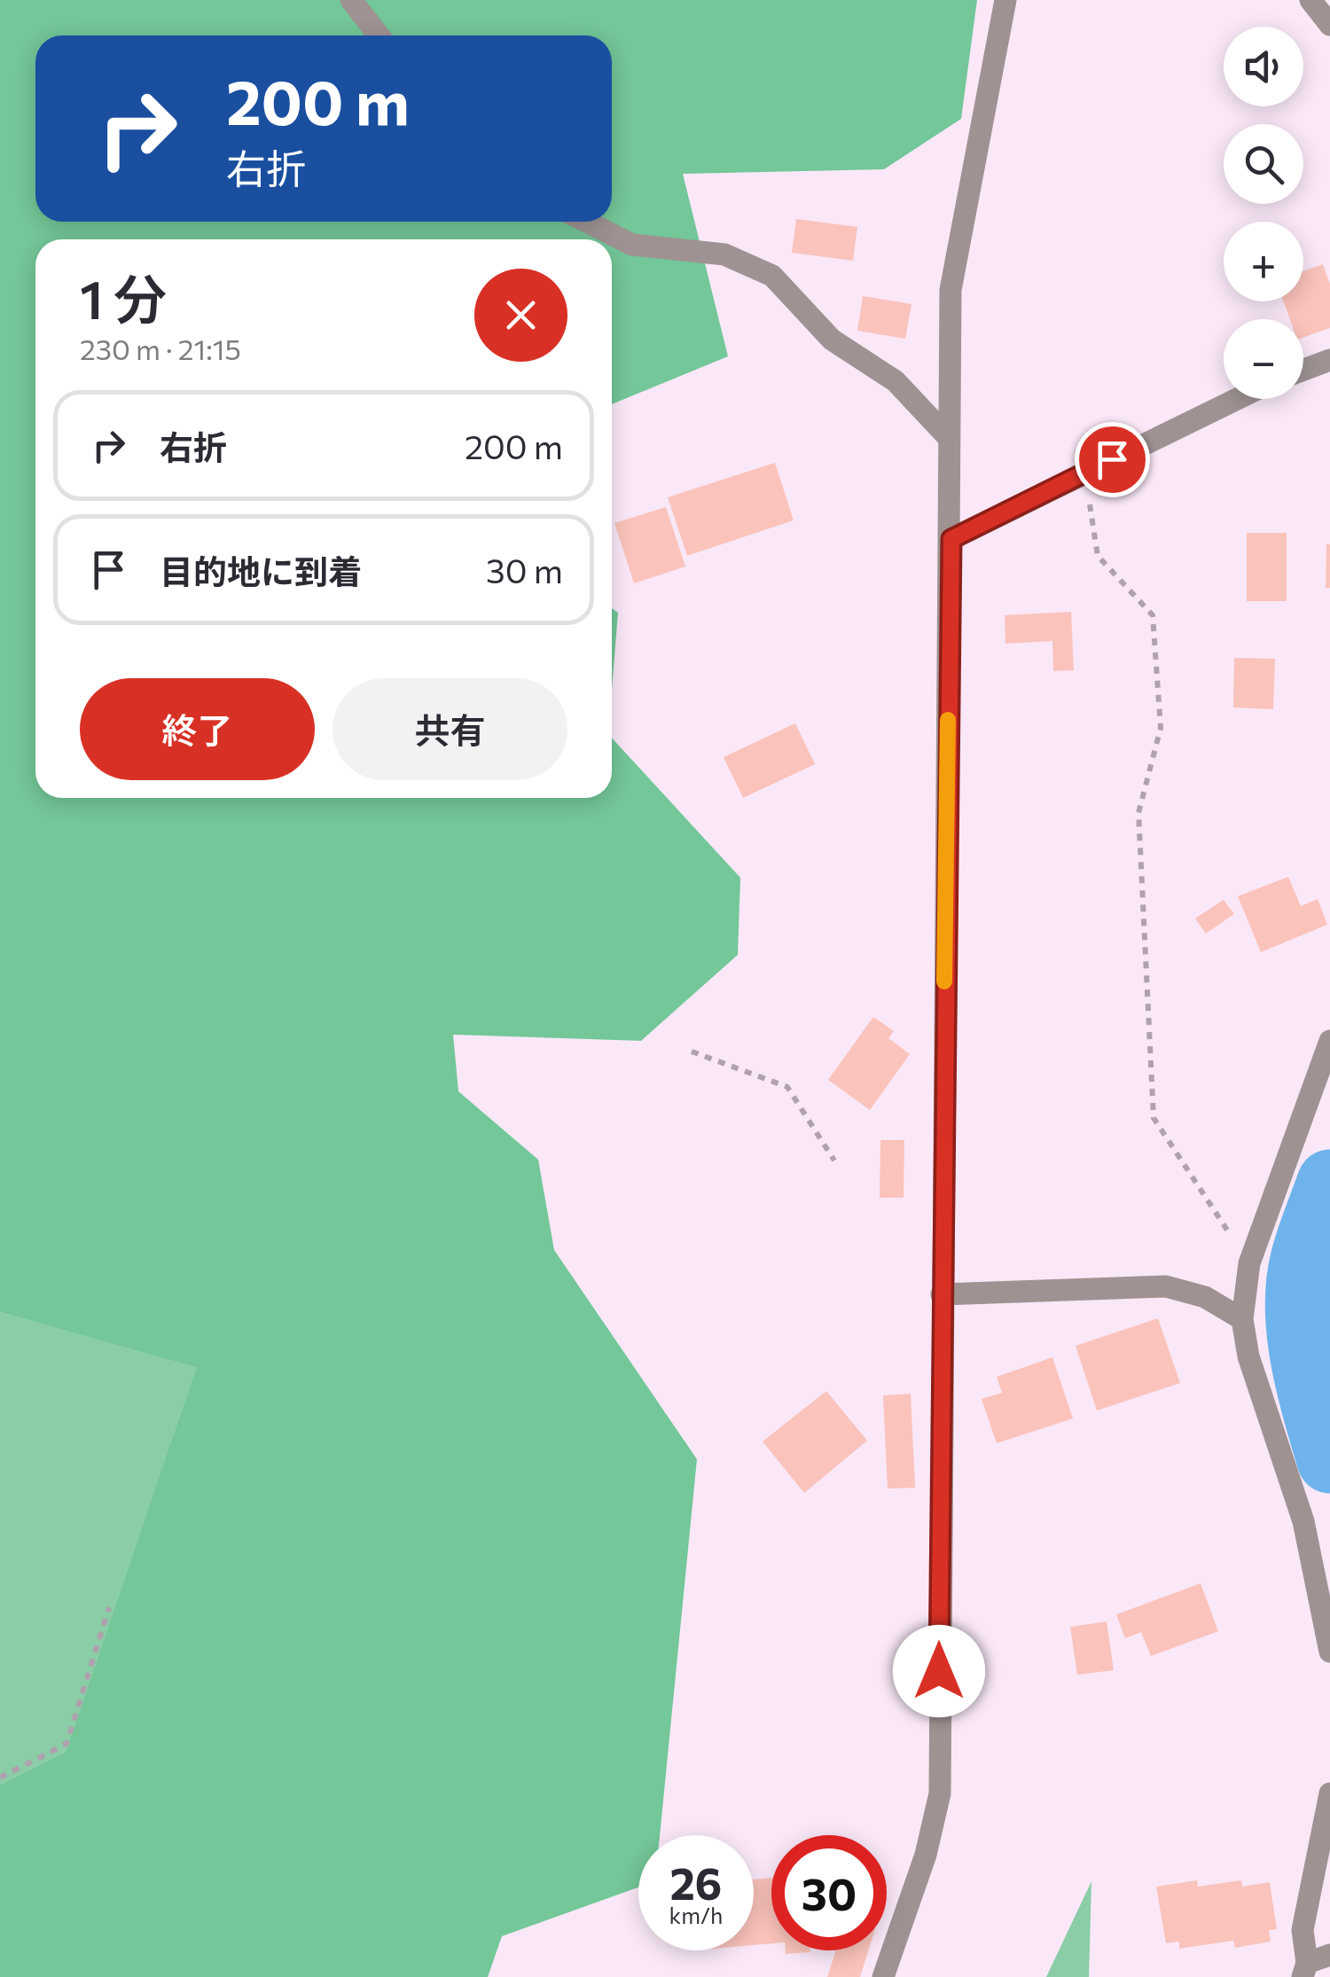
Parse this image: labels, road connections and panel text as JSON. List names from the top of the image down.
{
  "page": {
    "map_buttons": ["+", "−"],
    "turn": ["200 m", "右折"],
    "heading": ["1 分", "230 m · 21:15"],
    "list": [
      {
        "name": "右折",
        "value": "200 m"
      },
      {
        "name": "目的地に到着",
        "value": "30 m"
      }
    ],
    "buttons": ["終了", "共有"],
    "speed": "26 km/h",
    "limit": "30"
  }
}
